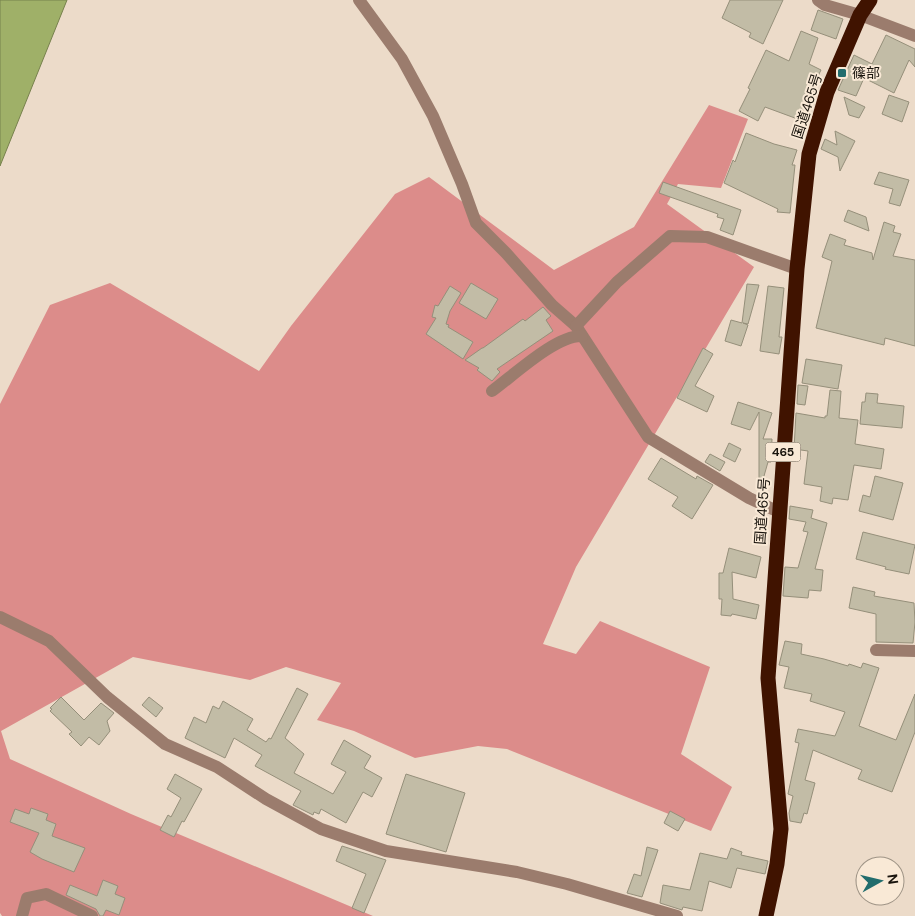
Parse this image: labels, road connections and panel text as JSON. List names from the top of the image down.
{
  "streets": {
    "highway": ["国道465号", "465"]
  },
  "places": {
    "transit": ["篠部"]
  },
  "north": "right"
}
